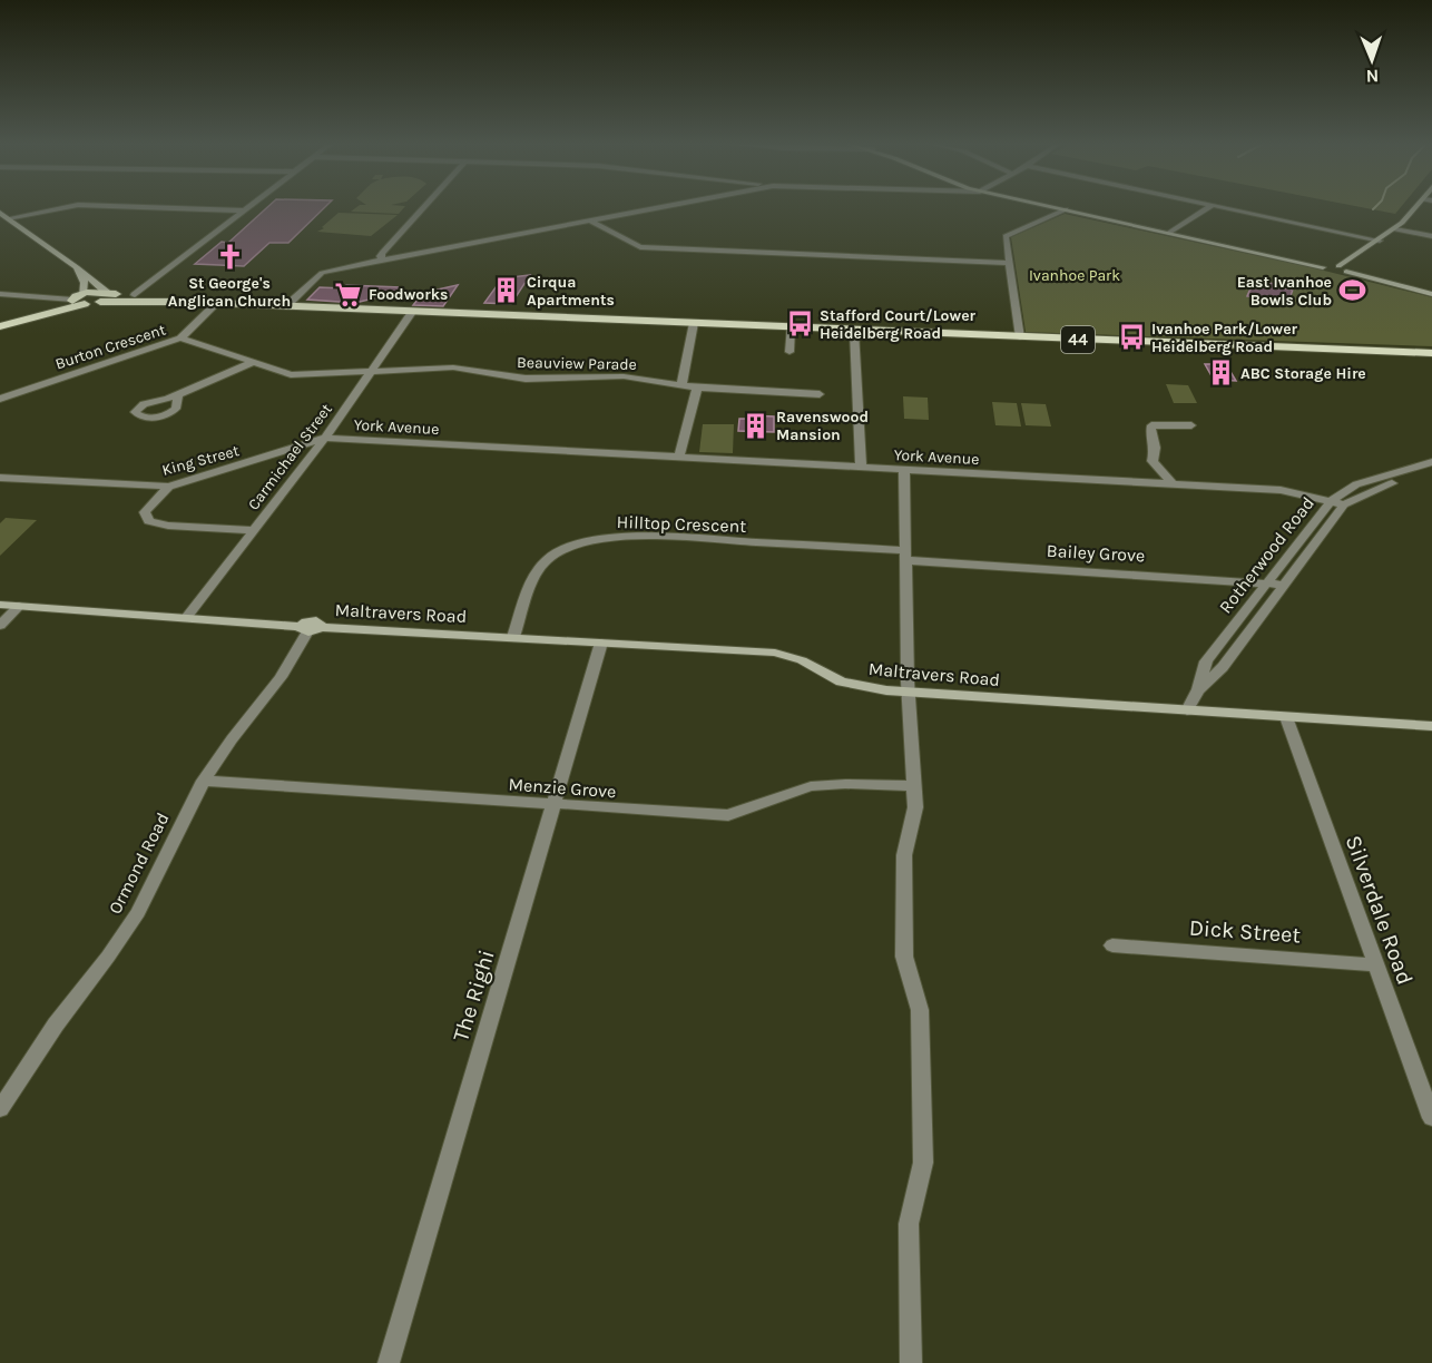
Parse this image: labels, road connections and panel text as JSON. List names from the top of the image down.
{
  "streets": {
    "main road": ["44"],
    "street": [
      "Burton Crescent",
      "Beauview Parade",
      "York Avenue",
      "Carmichael Street",
      "King Street",
      "Hilltop Crescent",
      "Bailey Grove",
      "Rotherwood Road",
      "Maltravers Road",
      "Menzie Grove",
      "Ormond Road",
      "Silverdale Road",
      "Dick Street",
      "The Righi"
    ]
  },
  "crossings": [
    ["44", "Burton Crescent"],
    ["44", "Carmichael Street"],
    ["Burton Crescent", "Beauview Parade"],
    ["Beauview Parade", "Carmichael Street"],
    ["York Avenue", "Carmichael Street"],
    ["York Avenue", "King Street"],
    ["York Avenue", "Rotherwood Road"],
    ["Carmichael Street", "King Street"],
    ["Carmichael Street", "Maltravers Road"],
    ["Hilltop Crescent", "Bailey Grove"],
    ["Hilltop Crescent", "Maltravers Road"],
    ["Bailey Grove", "Rotherwood Road"],
    ["Rotherwood Road", "Maltravers Road"],
    ["Maltravers Road", "Ormond Road"],
    ["Maltravers Road", "Silverdale Road"],
    ["Maltravers Road", "The Righi"],
    ["Menzie Grove", "Ormond Road"],
    ["Menzie Grove", "The Righi"],
    ["Silverdale Road", "Dick Street"]
  ],
  "parks": ["Ivanhoe Park"],
  "places": {
    "church": ["St George's Anglican Church"],
    "building": ["Cirqua Apartments", "ABC Storage Hire", "Ravenswood Mansion"],
    "sports": ["East Ivanhoe Bowls Club"],
    "supermarket": ["Foodworks"],
    "bus stop": ["Stafford Court/Lower Heidelberg Road", "Ivanhoe Park/Lower Heidelberg Road"]
  },
  "north": "bottom"
}
